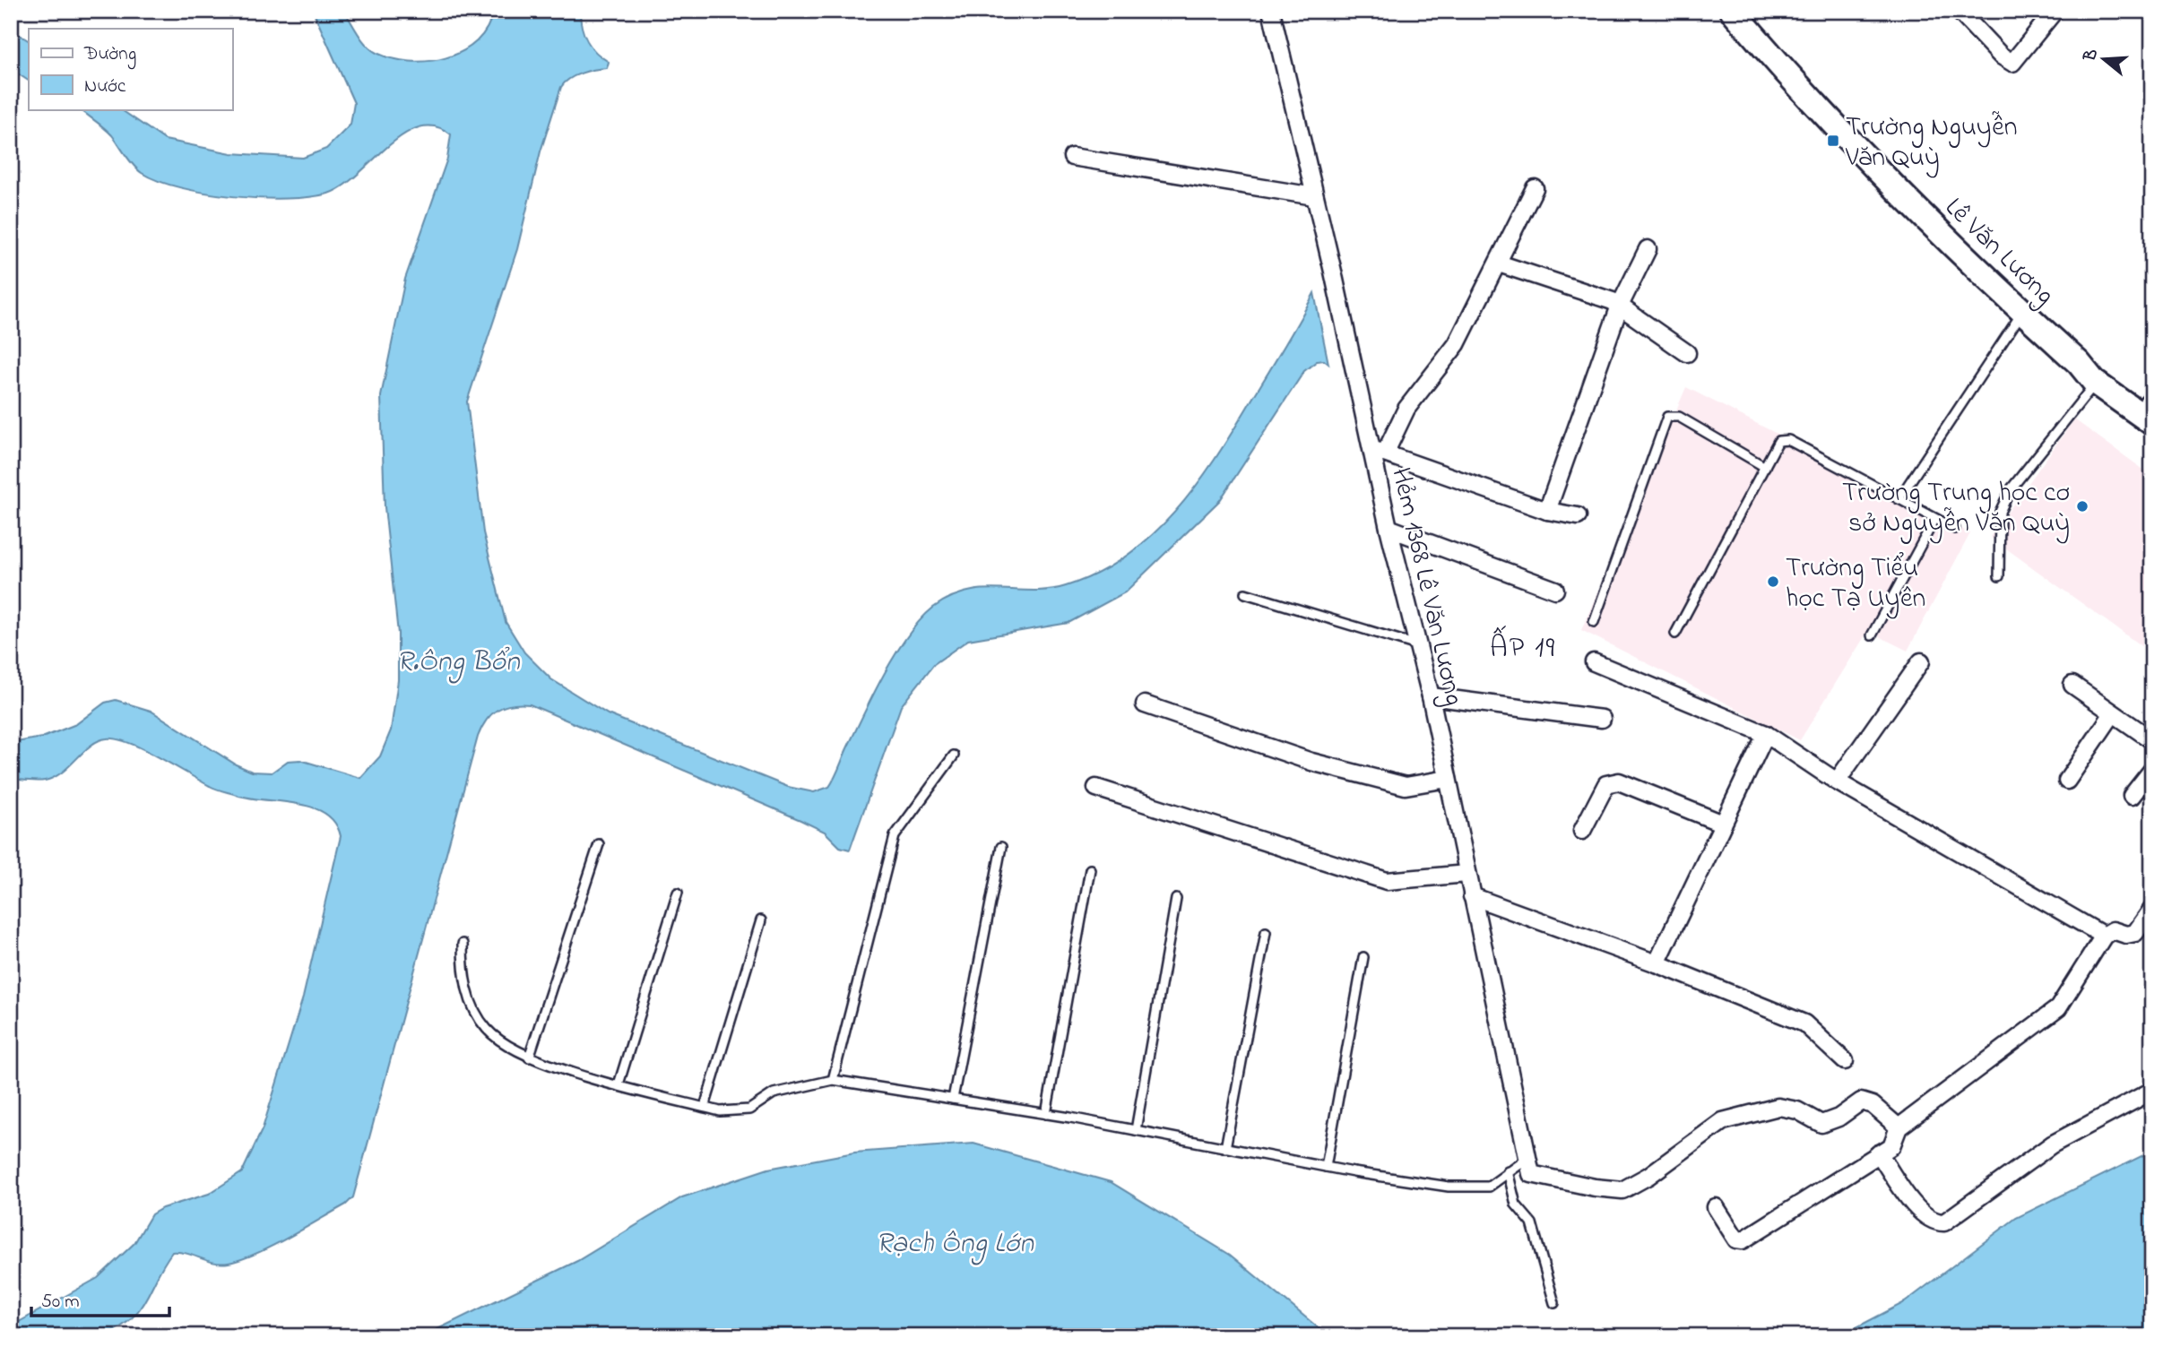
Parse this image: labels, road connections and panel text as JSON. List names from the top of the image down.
{
  "streets": {
    "main road": ["Lê Văn Lương"],
    "street": ["Hẻm 1368 Lê Văn Lương"]
  },
  "districts": ["ẤP 19"],
  "water": ["R.Ông Bổn", "Rạch Ông Lớn"],
  "places": {
    "transit": ["Trường Nguyễn Văn Quỳ"],
    "other": ["Trường Trung học cơ sở Nguyễn Văn Quỳ", "Trường Tiểu học Tạ Uyên"]
  },
  "legend": ["Đường", "Nước"],
  "scale_bar": "50 m",
  "north": "left"
}
